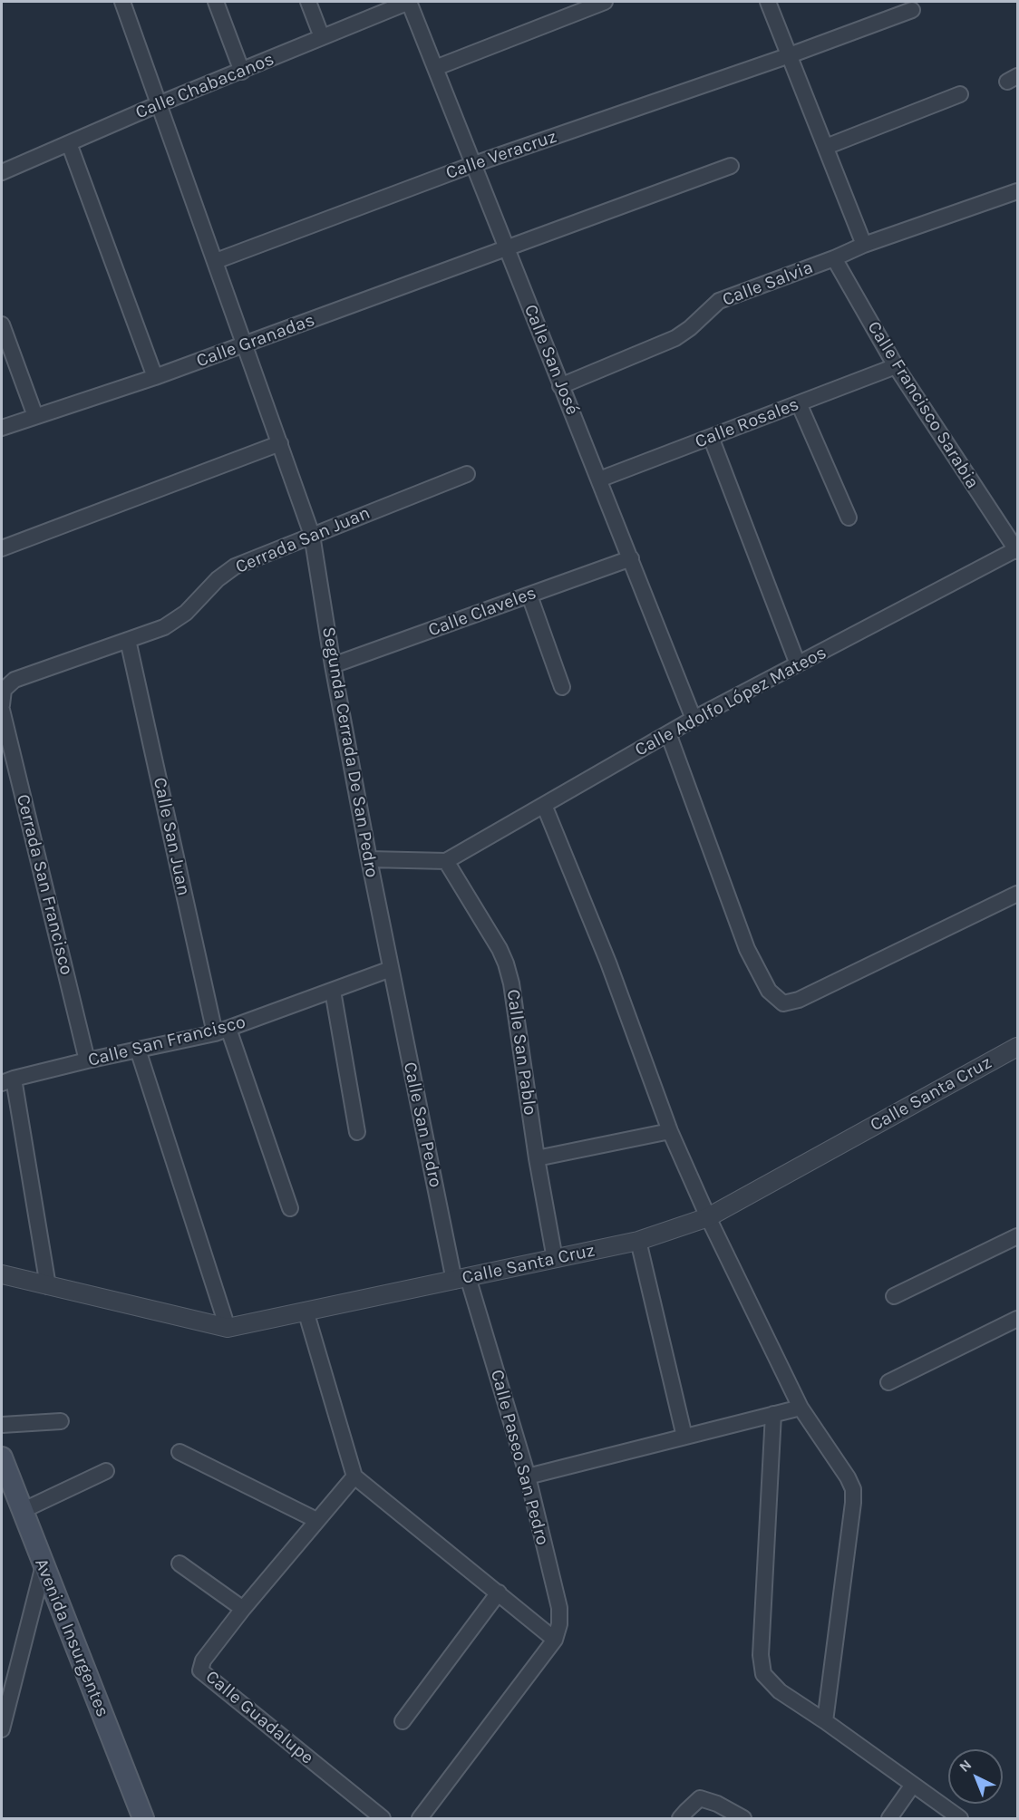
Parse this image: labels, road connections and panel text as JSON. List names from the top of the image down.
{
  "streets": {
    "main road": ["Avenida Insurgentes"],
    "street": [
      "Calle Chabacanos",
      "Calle Veracruz",
      "Calle Salvia",
      "Calle Granadas",
      "Calle San José",
      "Calle Francisco Sarabia",
      "Calle Rosales",
      "Cerrada San Juan",
      "Calle Claveles",
      "Calle Adolfo López Mateos",
      "Segunda Cerrada De San Pedro",
      "Calle San Juan",
      "Cerrada San Francisco",
      "Calle San Francisco",
      "Calle San Pablo",
      "Calle Santa Cruz",
      "Calle San Pedro",
      "Calle Paseo San Pedro",
      "Calle Guadalupe"
    ]
  },
  "crossings": [
    ["Calle Chabacanos", "Calle San José"],
    ["Calle Veracruz", "Calle San José"],
    ["Calle Salvia", "Calle San José"],
    ["Calle Salvia", "Calle Francisco Sarabia"],
    ["Calle Granadas", "Calle San José"],
    ["Calle San José", "Calle Rosales"],
    ["Calle San José", "Calle Claveles"],
    ["Calle San José", "Calle Adolfo López Mateos"],
    ["Calle Francisco Sarabia", "Calle Rosales"],
    ["Calle Francisco Sarabia", "Calle Adolfo López Mateos"],
    ["Cerrada San Juan", "Segunda Cerrada De San Pedro"],
    ["Cerrada San Juan", "Calle San Juan"],
    ["Calle Claveles", "Segunda Cerrada De San Pedro"],
    ["Calle Adolfo López Mateos", "Calle San Pablo"],
    ["Segunda Cerrada De San Pedro", "Calle San Francisco"],
    ["Segunda Cerrada De San Pedro", "Calle San Pedro"],
    ["Calle San Juan", "Calle San Francisco"],
    ["Cerrada San Francisco", "Calle San Francisco"],
    ["Calle San Francisco", "Calle San Pedro"],
    ["Calle San Pablo", "Calle Santa Cruz"],
    ["Calle Santa Cruz", "Calle San Pedro"],
    ["Calle Santa Cruz", "Calle Paseo San Pedro"],
    ["Calle San Pedro", "Calle Paseo San Pedro"]
  ],
  "north": "top left"
}
